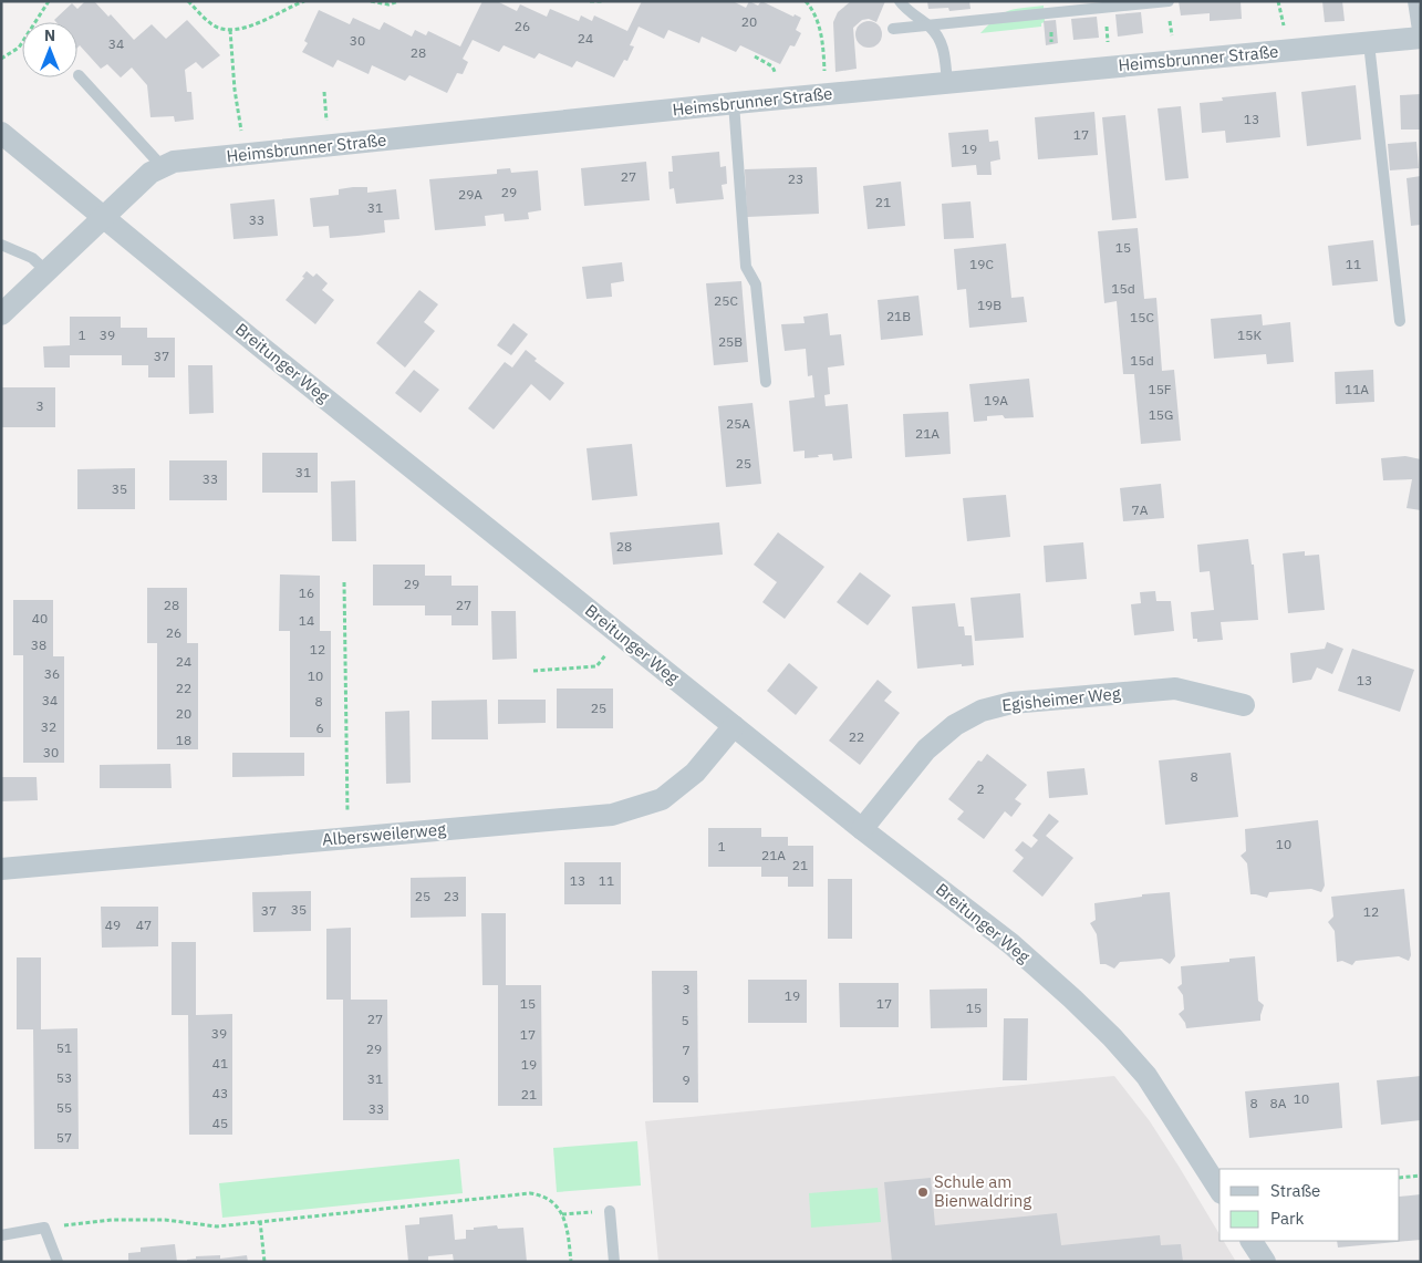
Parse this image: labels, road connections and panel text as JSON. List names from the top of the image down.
{
  "streets": {
    "street": [
      "Heimsbrunner Straße",
      "Breitunger Weg",
      "Egisheimer Weg",
      "Albersweilerweg"
    ]
  },
  "crossings": [
    ["Heimsbrunner Straße", "Breitunger Weg"],
    ["Breitunger Weg", "Egisheimer Weg"],
    ["Breitunger Weg", "Albersweilerweg"]
  ],
  "places": ["Schule am Bienwaldring"],
  "house_numbers": [
    "20",
    "26",
    "24",
    "30",
    "34",
    "28",
    "13",
    "17",
    "19",
    "27",
    "23",
    "29",
    "29A",
    "21",
    "31",
    "33",
    "15",
    "19C",
    "11",
    "15d",
    "25C",
    "19B",
    "21B",
    "15C",
    "1",
    "39",
    "15K",
    "25B",
    "37",
    "15d",
    "15F",
    "11A",
    "19A",
    "3",
    "15G",
    "25A",
    "21A",
    "25",
    "31",
    "33",
    "35",
    "7A",
    "28",
    "29",
    "16",
    "28",
    "27",
    "40",
    "14",
    "26",
    "38",
    "12",
    "24",
    "36",
    "10",
    "13",
    "22",
    "34",
    "8",
    "25",
    "20",
    "32",
    "6",
    "22",
    "18",
    "30",
    "8",
    "2",
    "10",
    "1",
    "21A",
    "21",
    "13",
    "11",
    "25",
    "23",
    "35",
    "37",
    "12",
    "49",
    "47",
    "3",
    "19",
    "15",
    "17",
    "15",
    "27",
    "5",
    "39",
    "17",
    "51",
    "29",
    "7",
    "41",
    "19",
    "53",
    "31",
    "9",
    "43",
    "21",
    "10",
    "8",
    "8A",
    "55",
    "33",
    "45",
    "57"
  ],
  "legend": ["Straße", "Park"],
  "north": "top"
}
